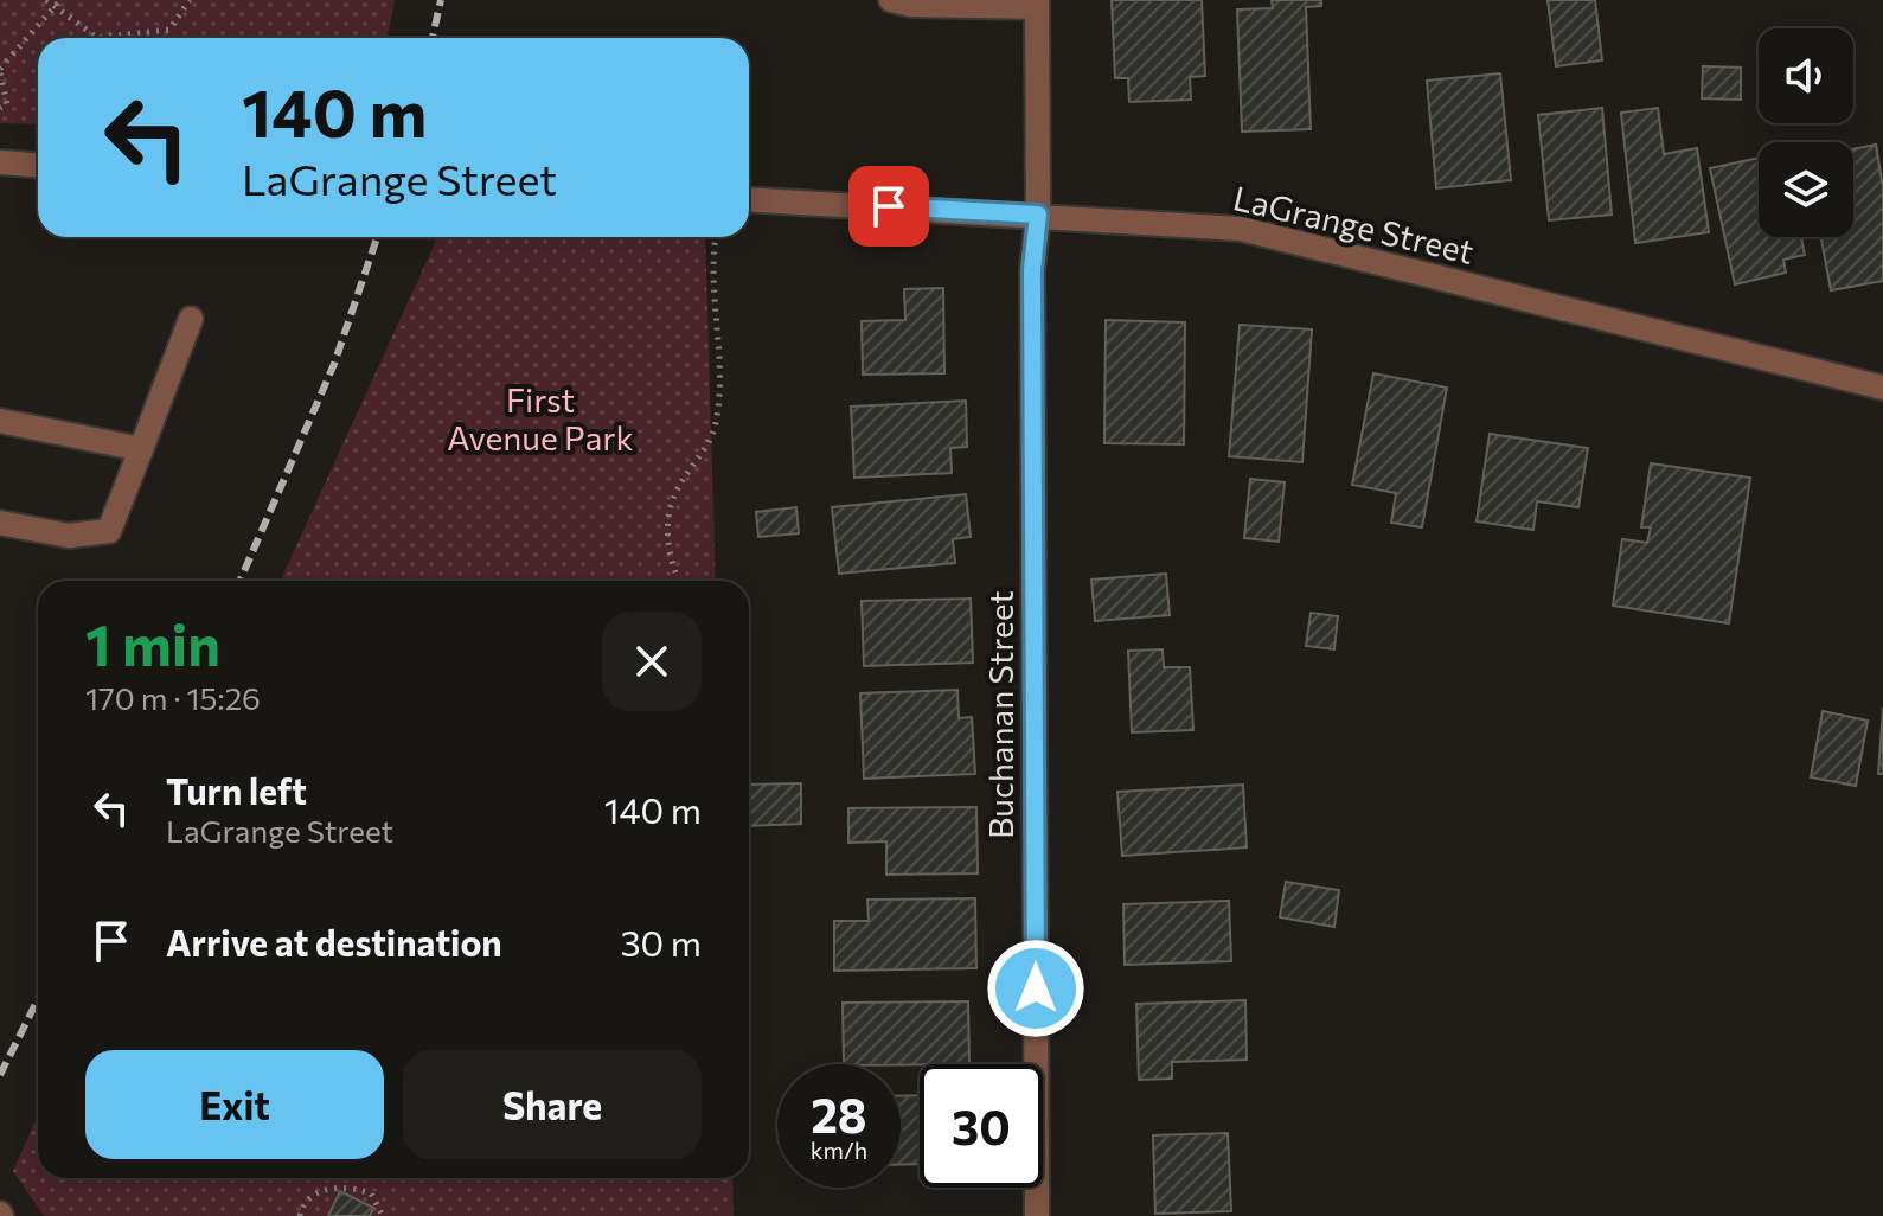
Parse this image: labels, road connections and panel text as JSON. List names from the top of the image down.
{
  "streets": {
    "street": ["LaGrange Street", "Buchanan Street"]
  },
  "crossings": [
    ["LaGrange Street", "Buchanan Street"]
  ],
  "parks": ["First Avenue Park"],
  "page": {
    "turn": ["140 m", "LaGrange Street"],
    "heading": ["1 min", "170 m · 15:26"],
    "list": [
      {
        "name": "Turn left",
        "note": "LaGrange Street",
        "value": "140 m"
      },
      {
        "name": "Arrive at destination",
        "value": "30 m"
      }
    ],
    "buttons": ["Exit", "Share"],
    "speed": "28 km/h",
    "limit": "30"
  }
}
